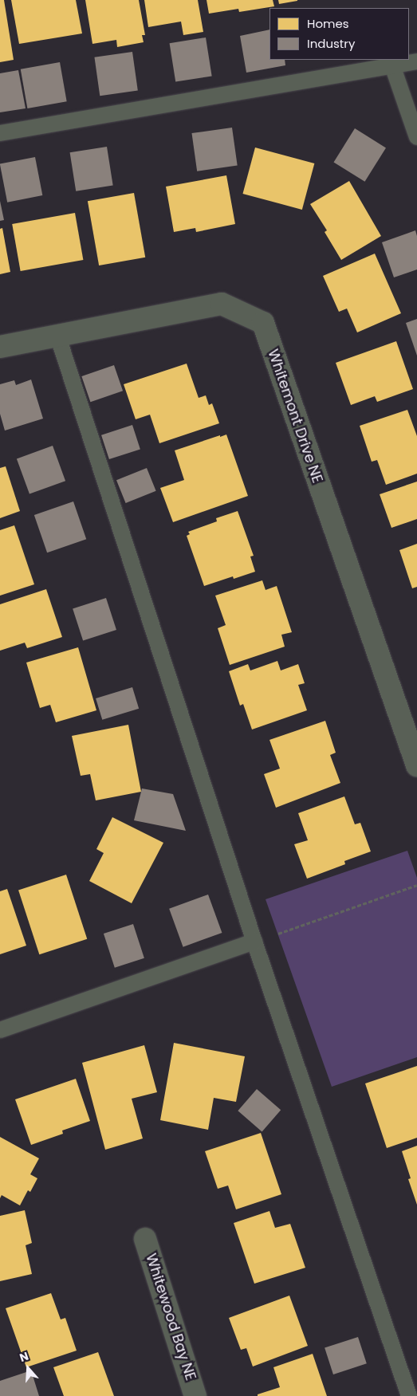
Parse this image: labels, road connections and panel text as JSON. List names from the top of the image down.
{
  "streets": {
    "street": ["Whitemont Drive NE", "Whitewood Bay NE"]
  },
  "legend": ["Homes", "Industry"],
  "north": "top"
}
